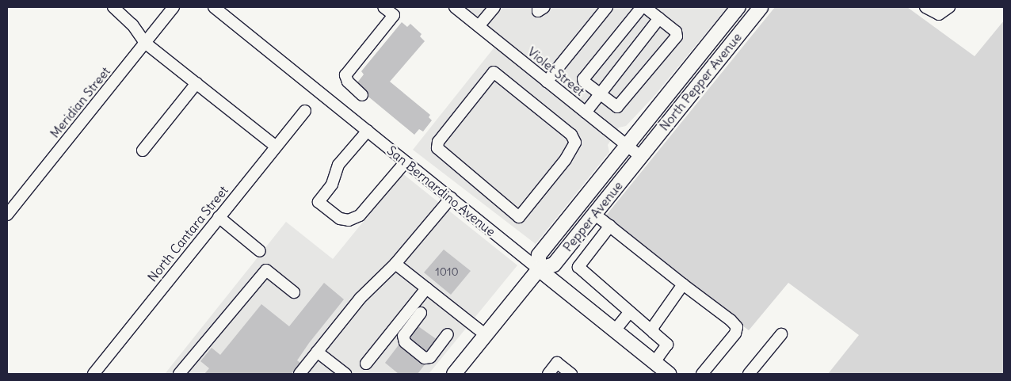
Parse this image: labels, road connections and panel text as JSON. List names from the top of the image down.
{
  "streets": {
    "main road": ["North Pepper Avenue", "San Bernardino Avenue", "Pepper Avenue"],
    "street": ["Violet Street", "Meridian Street", "North Cantara Street"]
  },
  "crossings": [
    ["Violet Street", "North Pepper Avenue"],
    ["Violet Street", "Pepper Avenue"],
    ["North Pepper Avenue", "Pepper Avenue"],
    ["San Bernardino Avenue", "Pepper Avenue"]
  ],
  "house_numbers": ["1010"]
}
